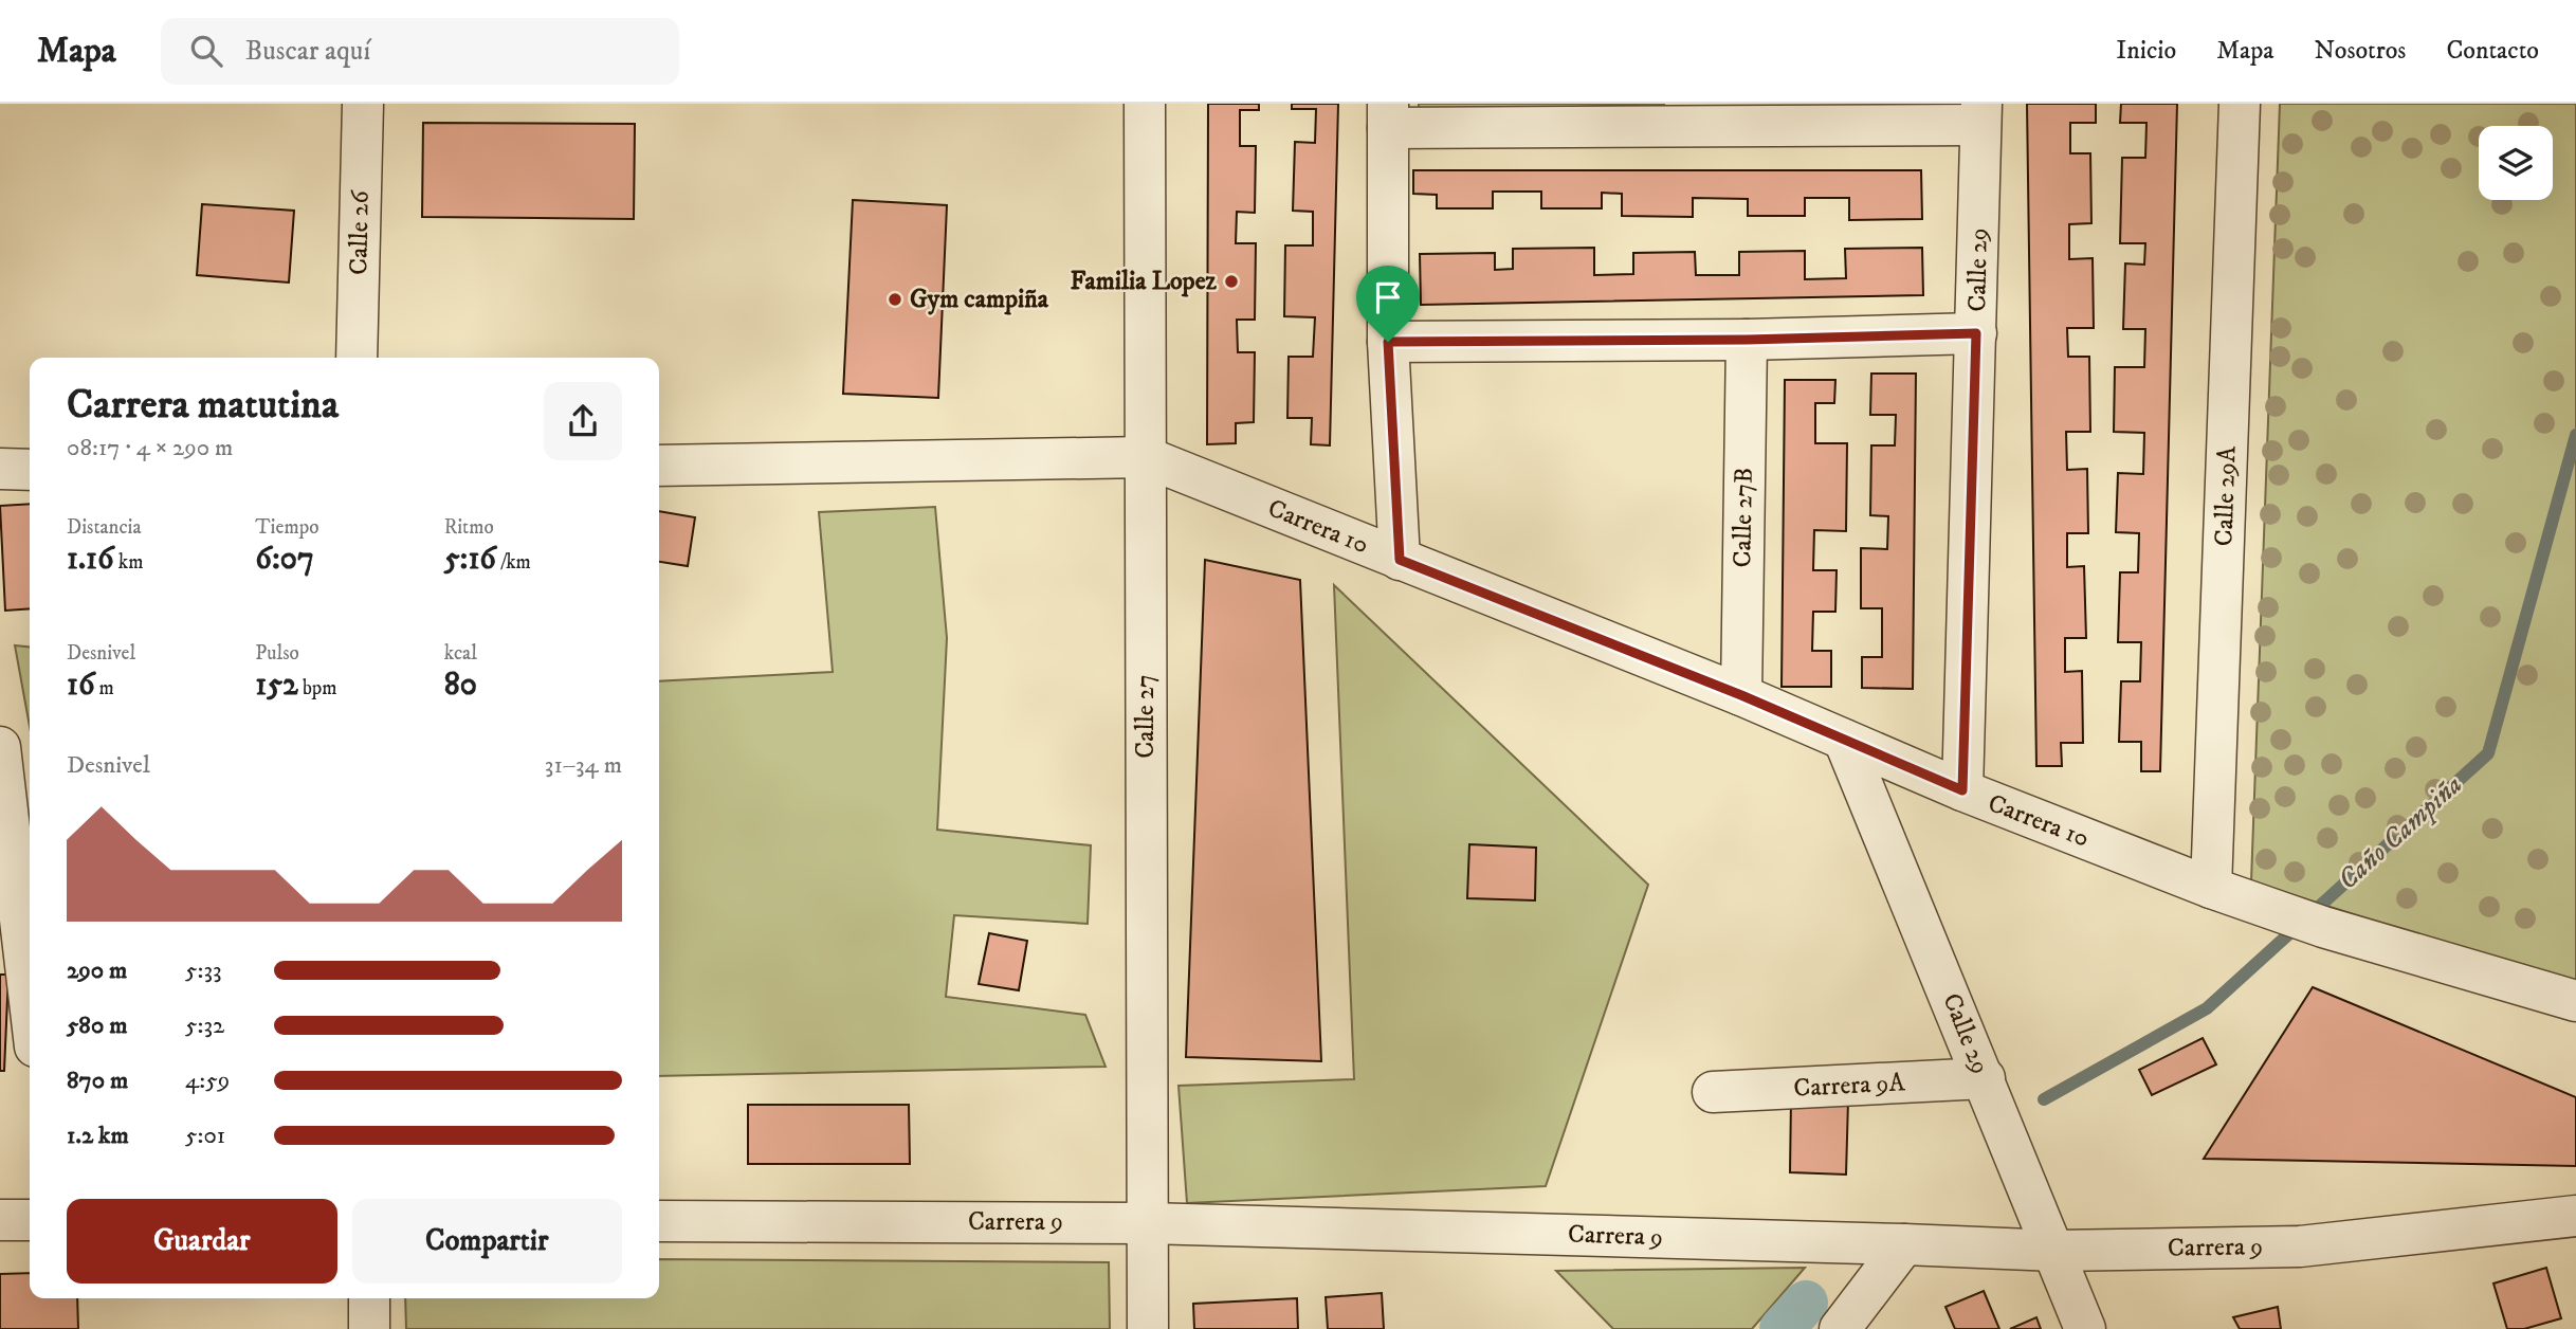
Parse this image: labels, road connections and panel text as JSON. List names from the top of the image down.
{
  "streets": {
    "street": [
      "Calle 26",
      "Calle 29",
      "Calle 29A",
      "Calle 27B",
      "Carrera 10",
      "Calle 27",
      "Carrera 9A",
      "Carrera 9"
    ]
  },
  "crossings": [
    ["Calle 29", "Carrera 10"],
    ["Calle 29", "Carrera 9A"],
    ["Calle 29", "Carrera 9"],
    ["Calle 29A", "Carrera 10"],
    ["Calle 27B", "Carrera 10"],
    ["Carrera 10", "Calle 27"],
    ["Calle 27", "Carrera 9"]
  ],
  "water": ["Caño Campiña"],
  "places": ["Familia Lopez", "Gym campiña"],
  "page": {
    "header": "Mapa",
    "search": "Buscar aquí",
    "nav": [
      "Inicio",
      "Mapa",
      "Nosotros",
      "Contacto"
    ],
    "heading": ["Carrera matutina", "08:17 · 4 × 290 m"],
    "stats": [
      ["Distancia", "1.16 km"],
      ["Tiempo", "6:07"],
      ["Ritmo", "5:16 /km"],
      ["Desnivel", "16 m"],
      ["Pulso", "152 bpm"],
      ["kcal", "80"]
    ],
    "chart": ["Desnivel", "31–34 m"],
    "list": [
      {
        "name": "290 m",
        "note": "5:33"
      },
      {
        "name": "580 m",
        "note": "5:32"
      },
      {
        "name": "870 m",
        "note": "4:59"
      },
      {
        "name": "1.2 km",
        "note": "5:01"
      }
    ],
    "buttons": ["Guardar", "Compartir"]
  }
}
